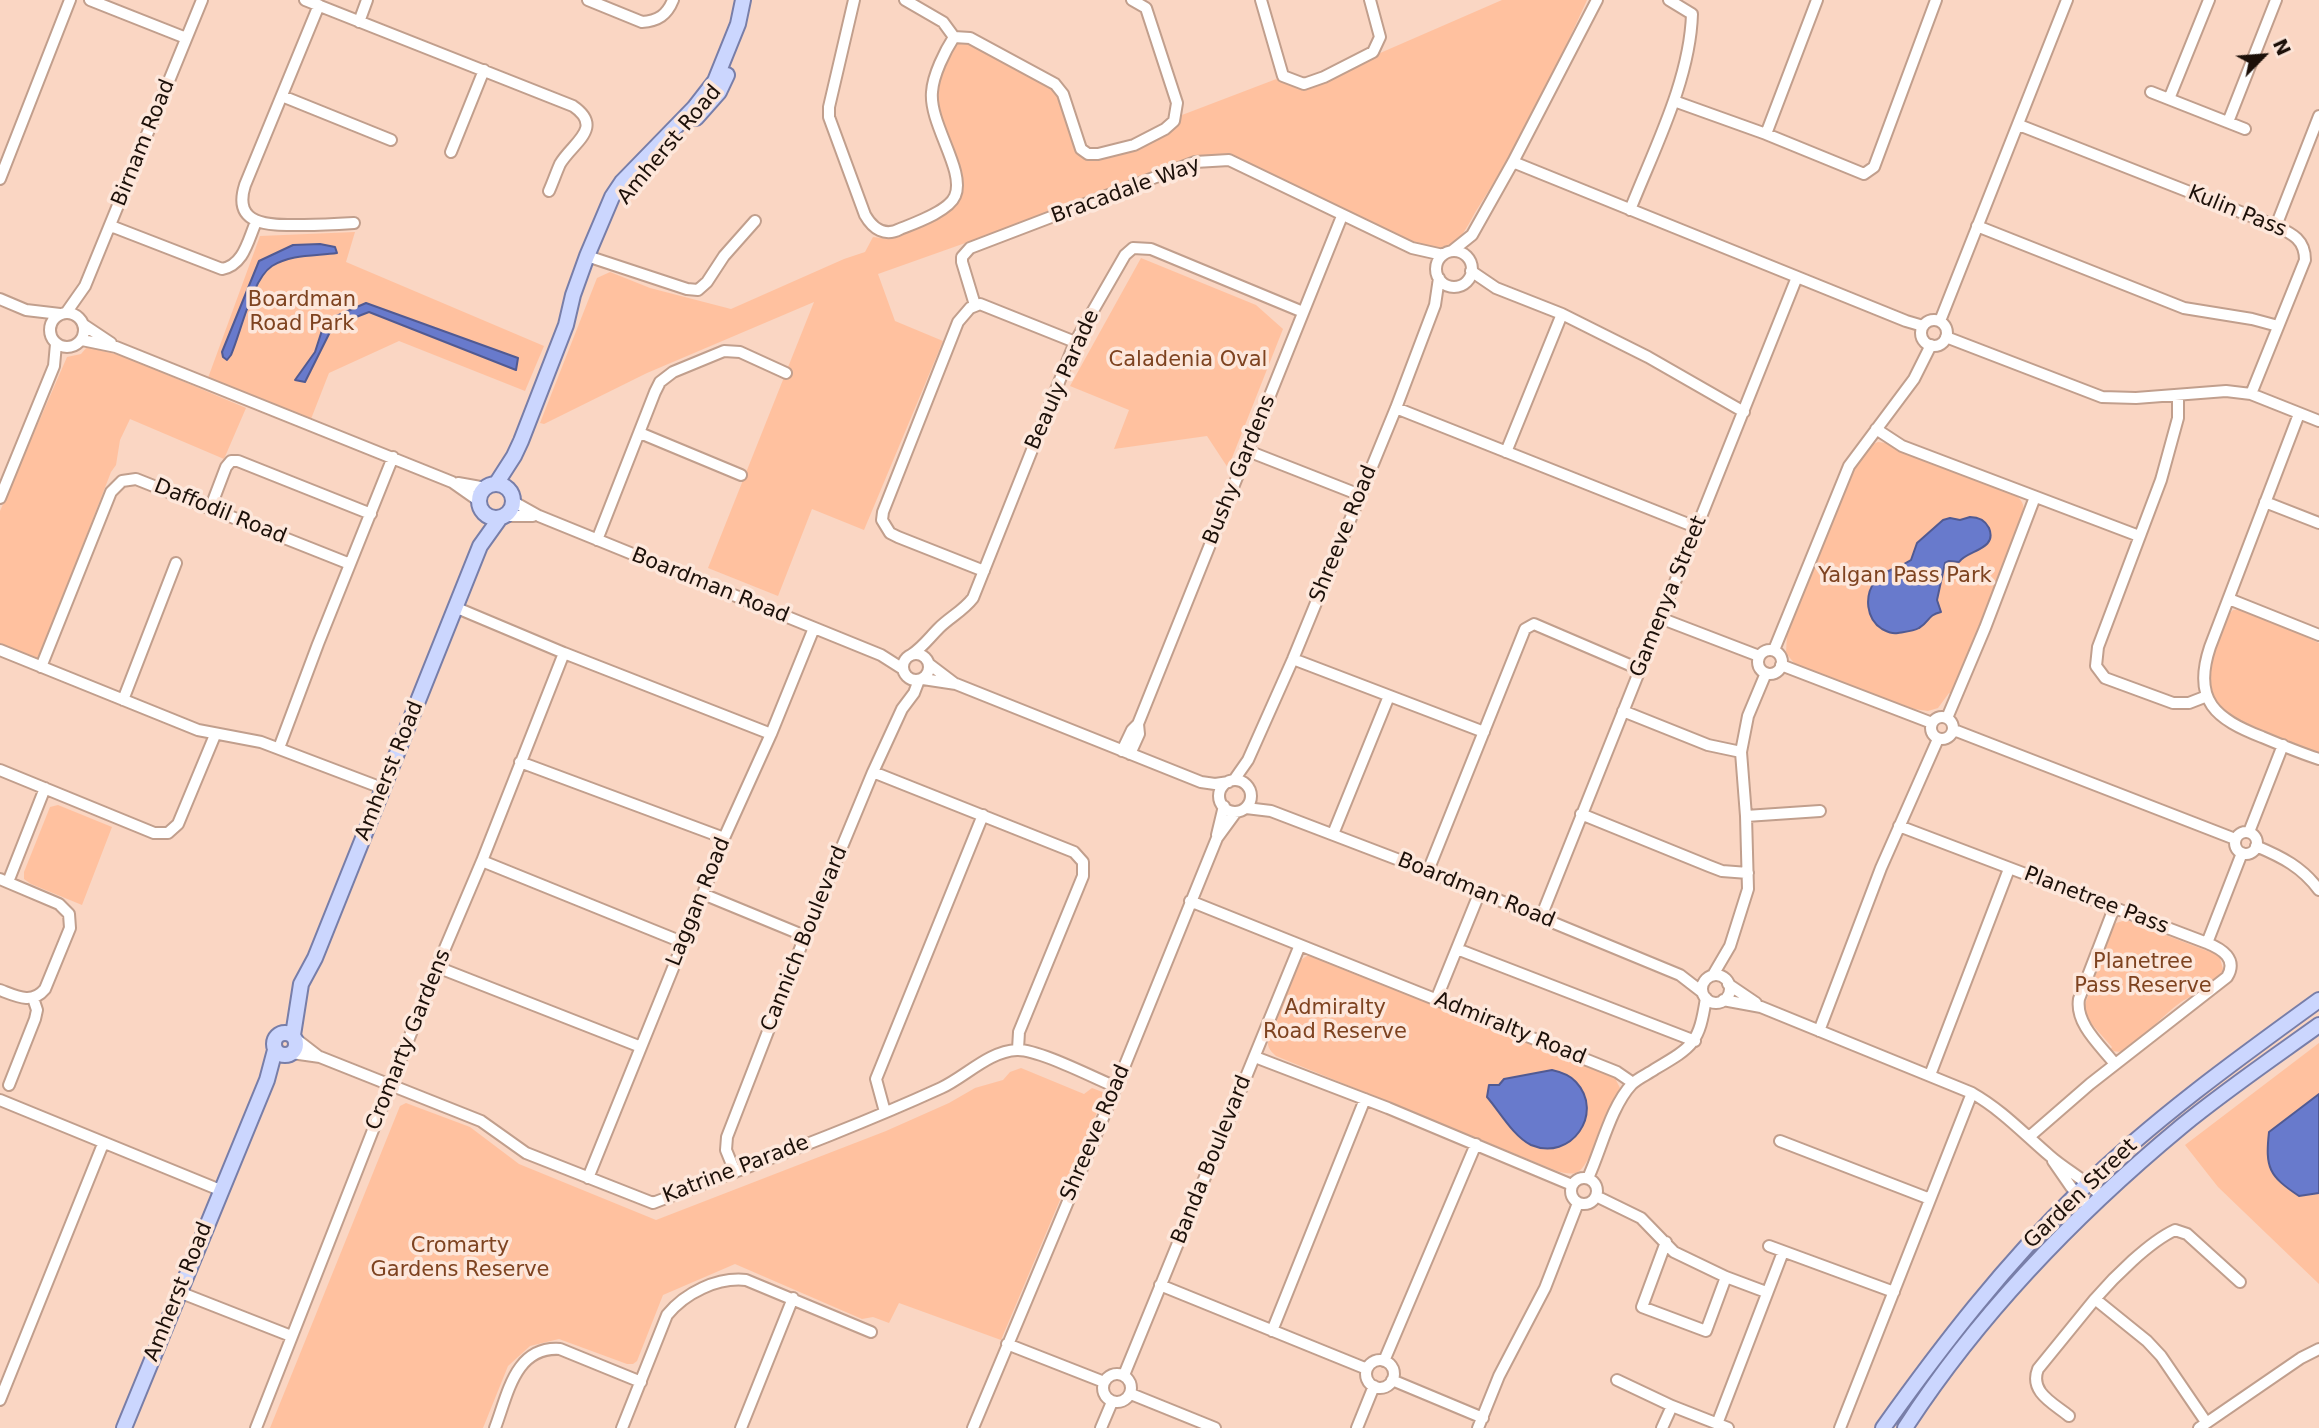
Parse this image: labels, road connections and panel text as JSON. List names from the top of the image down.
{
  "streets": {
    "main road": ["Amherst Road", "Boardman Road", "Garden Street"],
    "street": [
      "Birnam Road",
      "Bracadale Way",
      "Kulin Pass",
      "Beauly Parade",
      "Bushy Gardens",
      "Daffodil Road",
      "Shreeve Road",
      "Gamenya Street",
      "Planetree Pass",
      "Laggan Road",
      "Cannich Boulevard",
      "Admiralty Road",
      "Cromarty Gardens",
      "Banda Boulevard",
      "Katrine Parade"
    ]
  },
  "crossings": [
    ["Birnam Road", "Boardman Road"],
    ["Amherst Road", "Boardman Road"],
    ["Amherst Road", "Katrine Parade"],
    ["Bracadale Way", "Bushy Gardens"],
    ["Bracadale Way", "Shreeve Road"],
    ["Beauly Parade", "Bushy Gardens"],
    ["Beauly Parade", "Boardman Road"],
    ["Beauly Parade", "Cannich Boulevard"],
    ["Bushy Gardens", "Boardman Road"],
    ["Shreeve Road", "Boardman Road"],
    ["Shreeve Road", "Admiralty Road"],
    ["Boardman Road", "Gamenya Street"],
    ["Boardman Road", "Planetree Pass"],
    ["Boardman Road", "Laggan Road"],
    ["Boardman Road", "Cannich Boulevard"],
    ["Boardman Road", "Garden Street"],
    ["Laggan Road", "Katrine Parade"],
    ["Cannich Boulevard", "Katrine Parade"],
    ["Admiralty Road", "Banda Boulevard"],
    ["Cromarty Gardens", "Katrine Parade"]
  ],
  "parks": [
    "Boardman Road Park",
    "Caladenia Oval",
    "Yalgan Pass Park",
    "Planetree Pass Reserve",
    "Admiralty Road Reserve",
    "Cromarty Gardens Reserve"
  ],
  "north": "top right"
}
